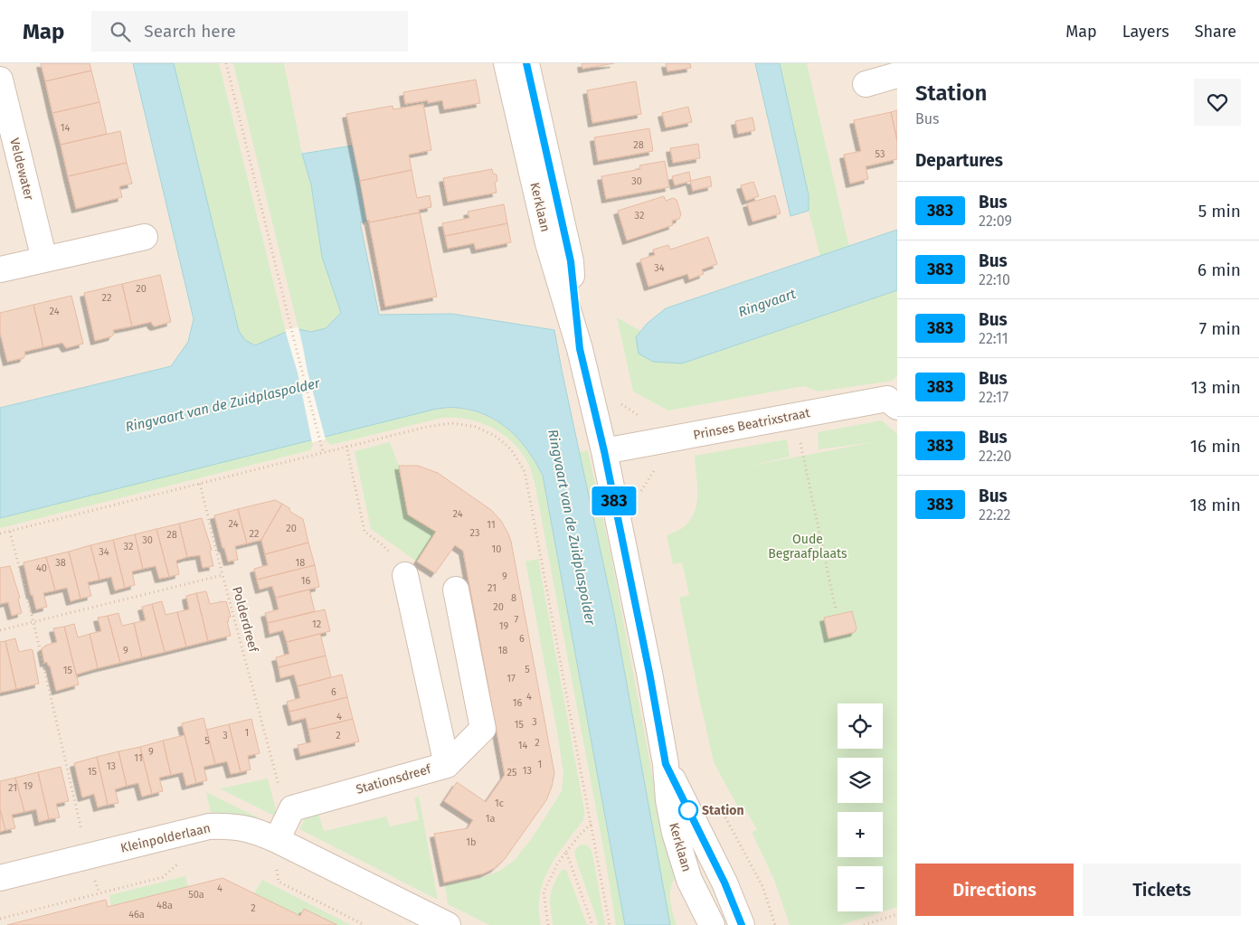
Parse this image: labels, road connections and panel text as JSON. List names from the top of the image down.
{
  "streets": {
    "street": [
      "Veldewater",
      "Kerklaan",
      "Prinses Beatrixstraat",
      "Stationsdreef",
      "Kleinpolderlaan"
    ],
    "path": ["Polderdreef"]
  },
  "crossings": [
    ["Kerklaan", "Prinses Beatrixstraat"],
    ["Polderdreef", "Stationsdreef"]
  ],
  "water": ["Ringvaart", "Ringvaart van de Zuidplaspolder"],
  "parks": ["Oude Begraafplaats"],
  "places": ["Station"],
  "lines": ["bus line 383"],
  "house_numbers": [
    "14",
    "28",
    "53",
    "30",
    "32",
    "34",
    "20",
    "22",
    "24",
    "24",
    "24",
    "11",
    "20",
    "23",
    "22",
    "28",
    "30",
    "32",
    "10",
    "34",
    "38",
    "18",
    "40",
    "9",
    "16",
    "21",
    "8",
    "20",
    "7",
    "12",
    "19",
    "6",
    "9",
    "18",
    "5",
    "15",
    "17",
    "6",
    "4",
    "16",
    "4",
    "3",
    "15",
    "1",
    "3",
    "2",
    "5",
    "2",
    "14",
    "9",
    "11",
    "1",
    "13",
    "13",
    "15",
    "25",
    "19",
    "21",
    "1c",
    "1a",
    "1b",
    "4",
    "50a",
    "48a",
    "2",
    "46a"
  ],
  "page": {
    "header": "Map",
    "search": "Search here",
    "nav": ["Map", "Layers", "Share"],
    "on_map": "383",
    "heading": [
      ["Station", "Bus"],
      "Departures"
    ],
    "list": [
      {
        "mark": "383",
        "name": "Bus",
        "note": "22:09",
        "value": "5 min"
      },
      {
        "mark": "383",
        "name": "Bus",
        "note": "22:10",
        "value": "6 min"
      },
      {
        "mark": "383",
        "name": "Bus",
        "note": "22:11",
        "value": "7 min"
      },
      {
        "mark": "383",
        "name": "Bus",
        "note": "22:17",
        "value": "13 min"
      },
      {
        "mark": "383",
        "name": "Bus",
        "note": "22:20",
        "value": "16 min"
      },
      {
        "mark": "383",
        "name": "Bus",
        "note": "22:22",
        "value": "18 min"
      }
    ],
    "map_buttons": ["+", "−"],
    "buttons": ["Directions", "Tickets"]
  }
}
